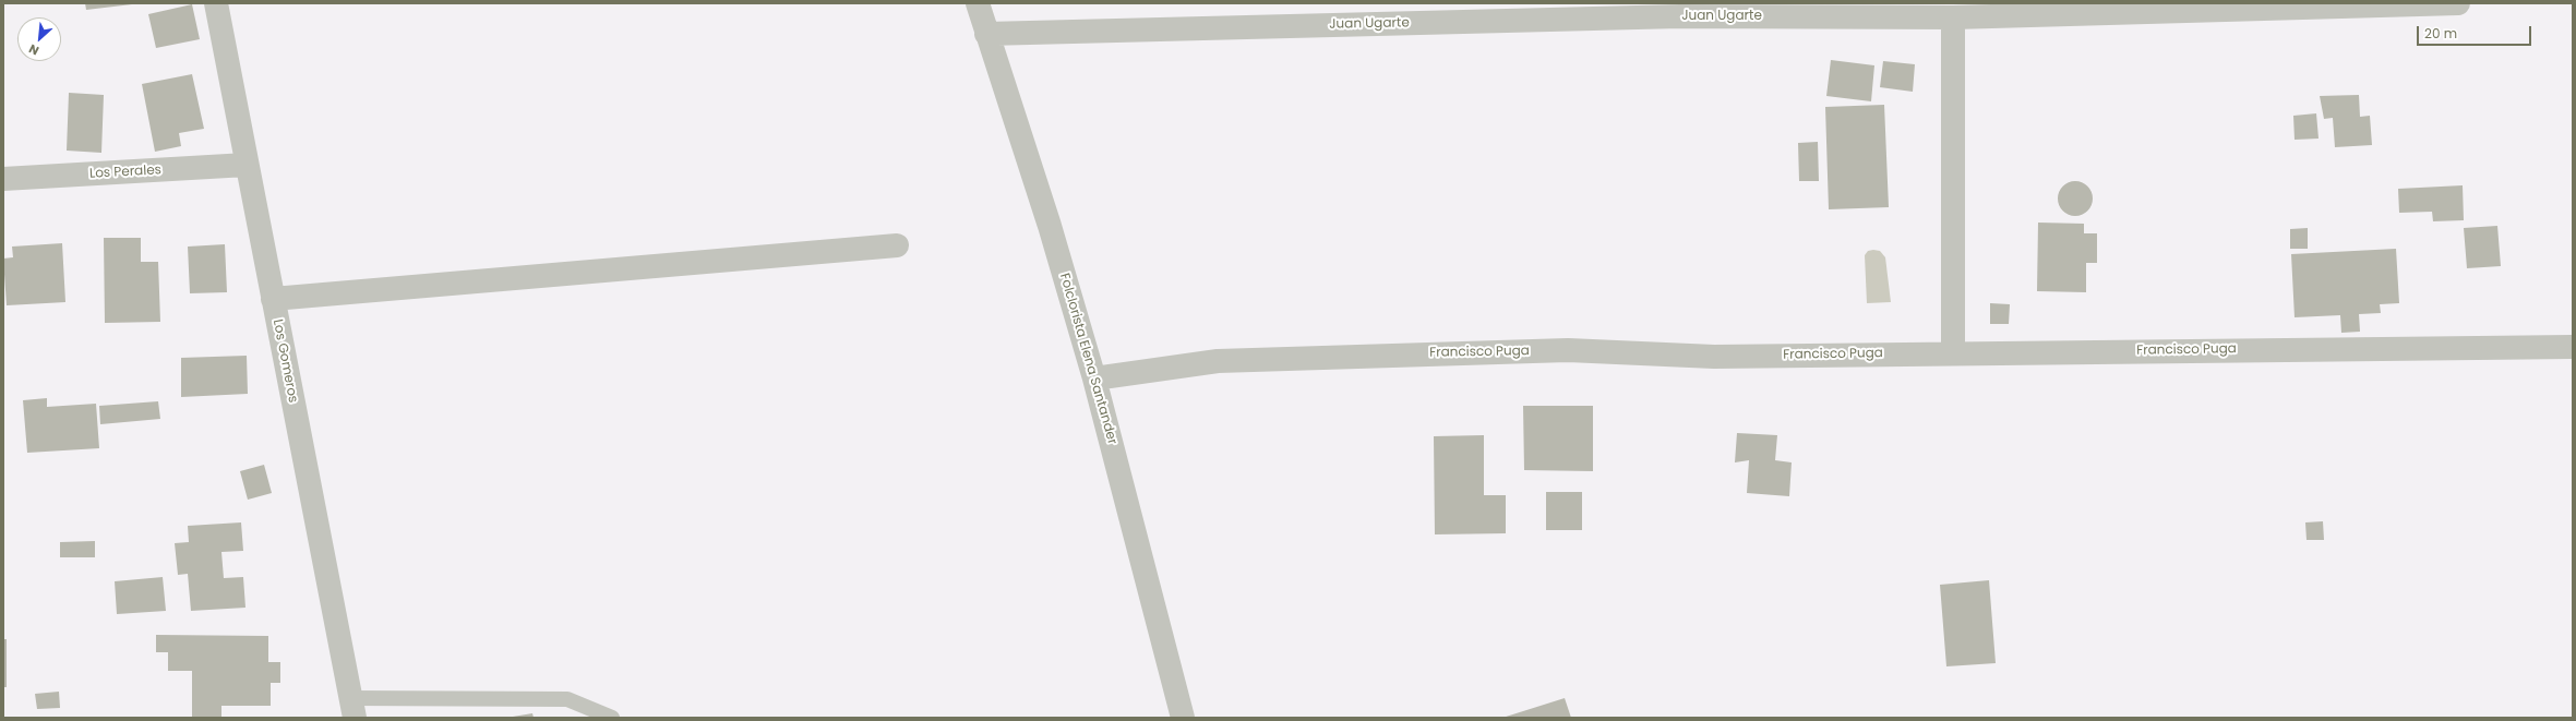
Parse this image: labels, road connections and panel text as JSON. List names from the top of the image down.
{
  "streets": {
    "street": [
      "Juan Ugarte",
      "Los Perales",
      "Francisco Puga",
      "Folclorista Elena Santander",
      "Los Gomeros"
    ]
  },
  "crossings": [
    ["Juan Ugarte", "Folclorista Elena Santander"],
    ["Los Perales", "Los Gomeros"],
    ["Francisco Puga", "Folclorista Elena Santander"]
  ],
  "scale_bar": "20 m",
  "north": "bottom left"
}
